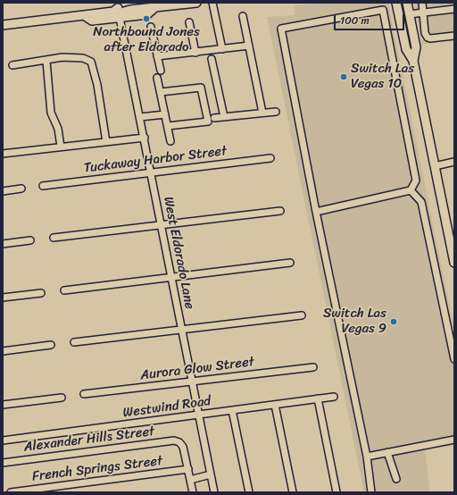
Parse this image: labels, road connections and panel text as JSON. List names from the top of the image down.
{
  "streets": {
    "street": [
      "Tuckaway Harbor Street",
      "West Eldorado Lane",
      "Aurora Glow Street",
      "Westwind Road",
      "Alexander Hills Street",
      "French Springs Street"
    ]
  },
  "crossings": [
    ["Tuckaway Harbor Street", "West Eldorado Lane"],
    ["West Eldorado Lane", "Aurora Glow Street"],
    ["West Eldorado Lane", "Westwind Road"],
    ["Alexander Hills Street", "French Springs Street"]
  ],
  "places": ["Northbound Jones after Eldorado", "Switch Las Vegas 10", "Switch Las Vegas 9"],
  "scale_bar": "100 m"
}
